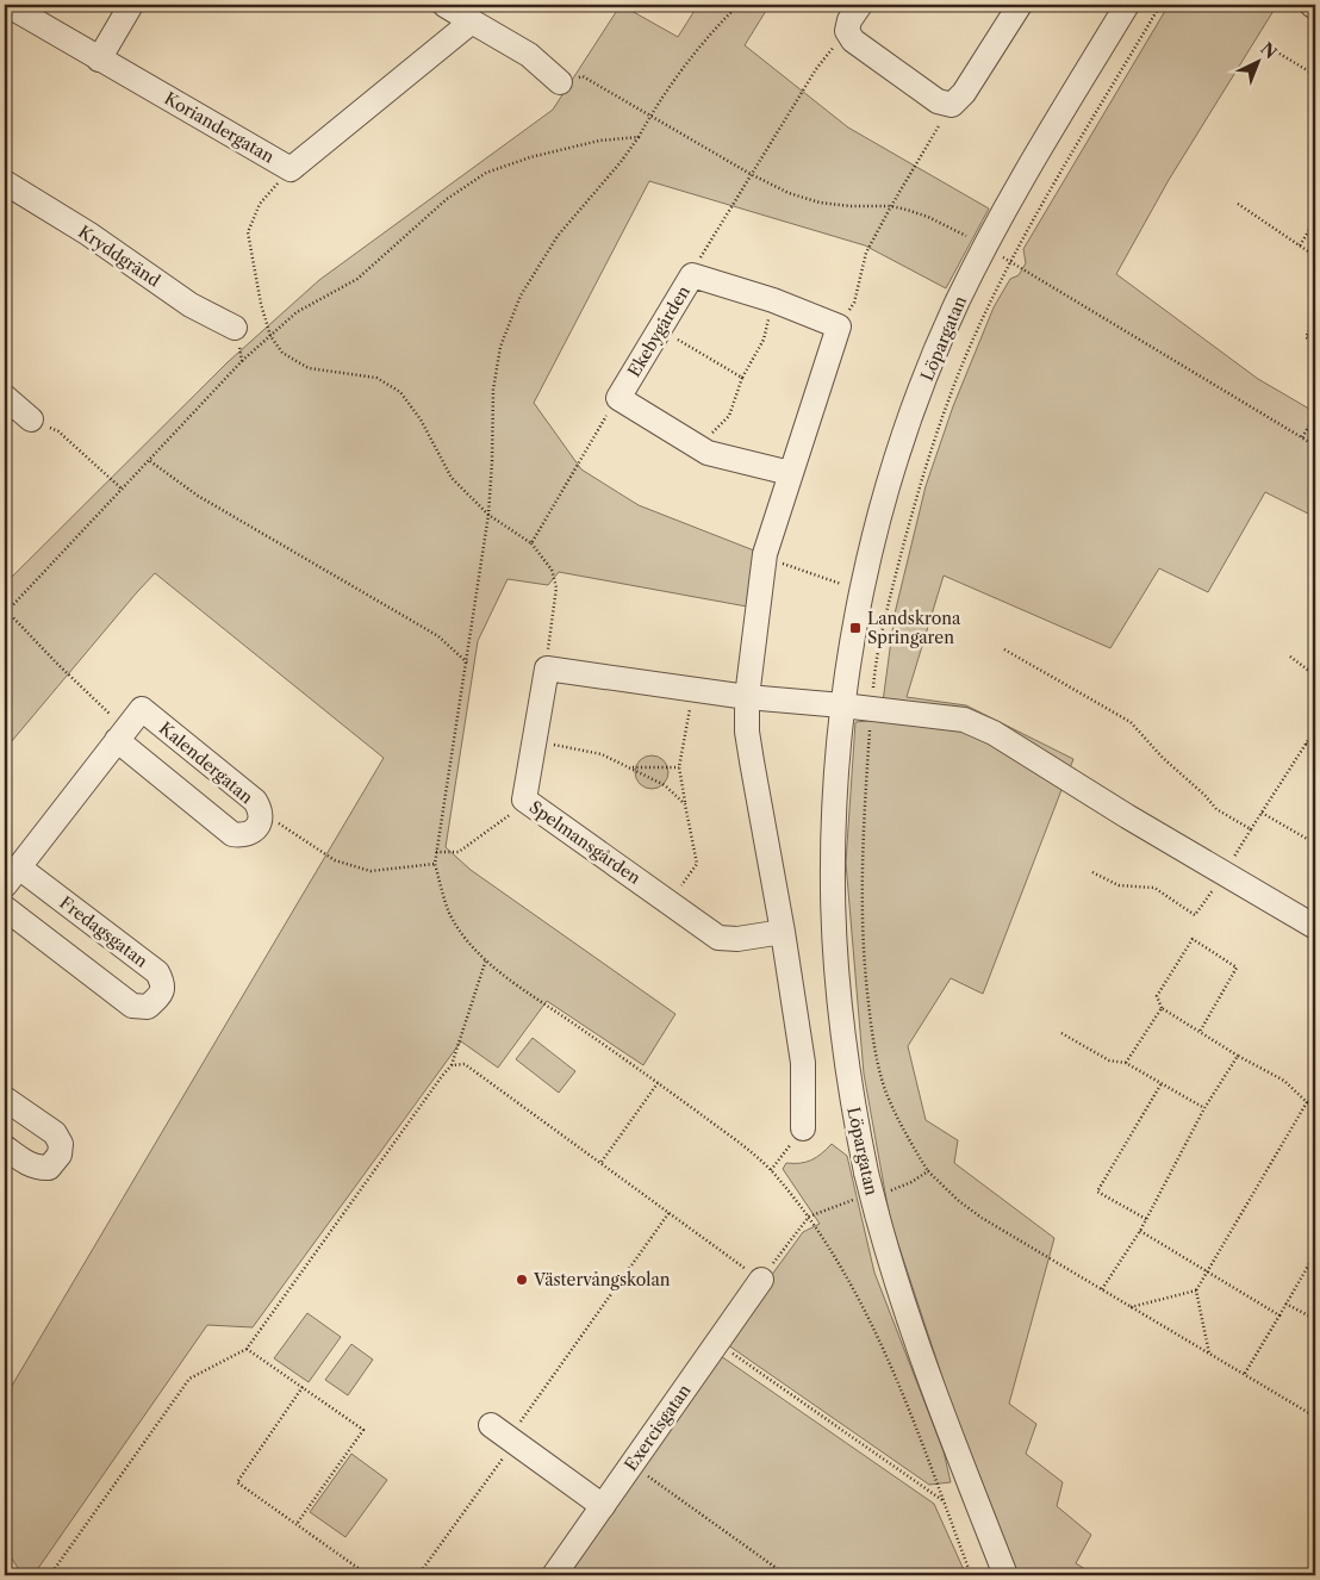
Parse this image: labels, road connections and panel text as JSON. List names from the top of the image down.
{
  "streets": {
    "street": [
      "Koriandergatan",
      "Kryddgränd",
      "Ekebygården",
      "Löpargatan",
      "Kalendergatan",
      "Spelmansgården",
      "Fredagsgatan",
      "Exercisgatan"
    ]
  },
  "crossings": [
    ["Kalendergatan", "Fredagsgatan"]
  ],
  "places": {
    "transit": ["Landskrona Springaren"],
    "other": ["Västervångskolan"]
  },
  "north": "top right"
}
